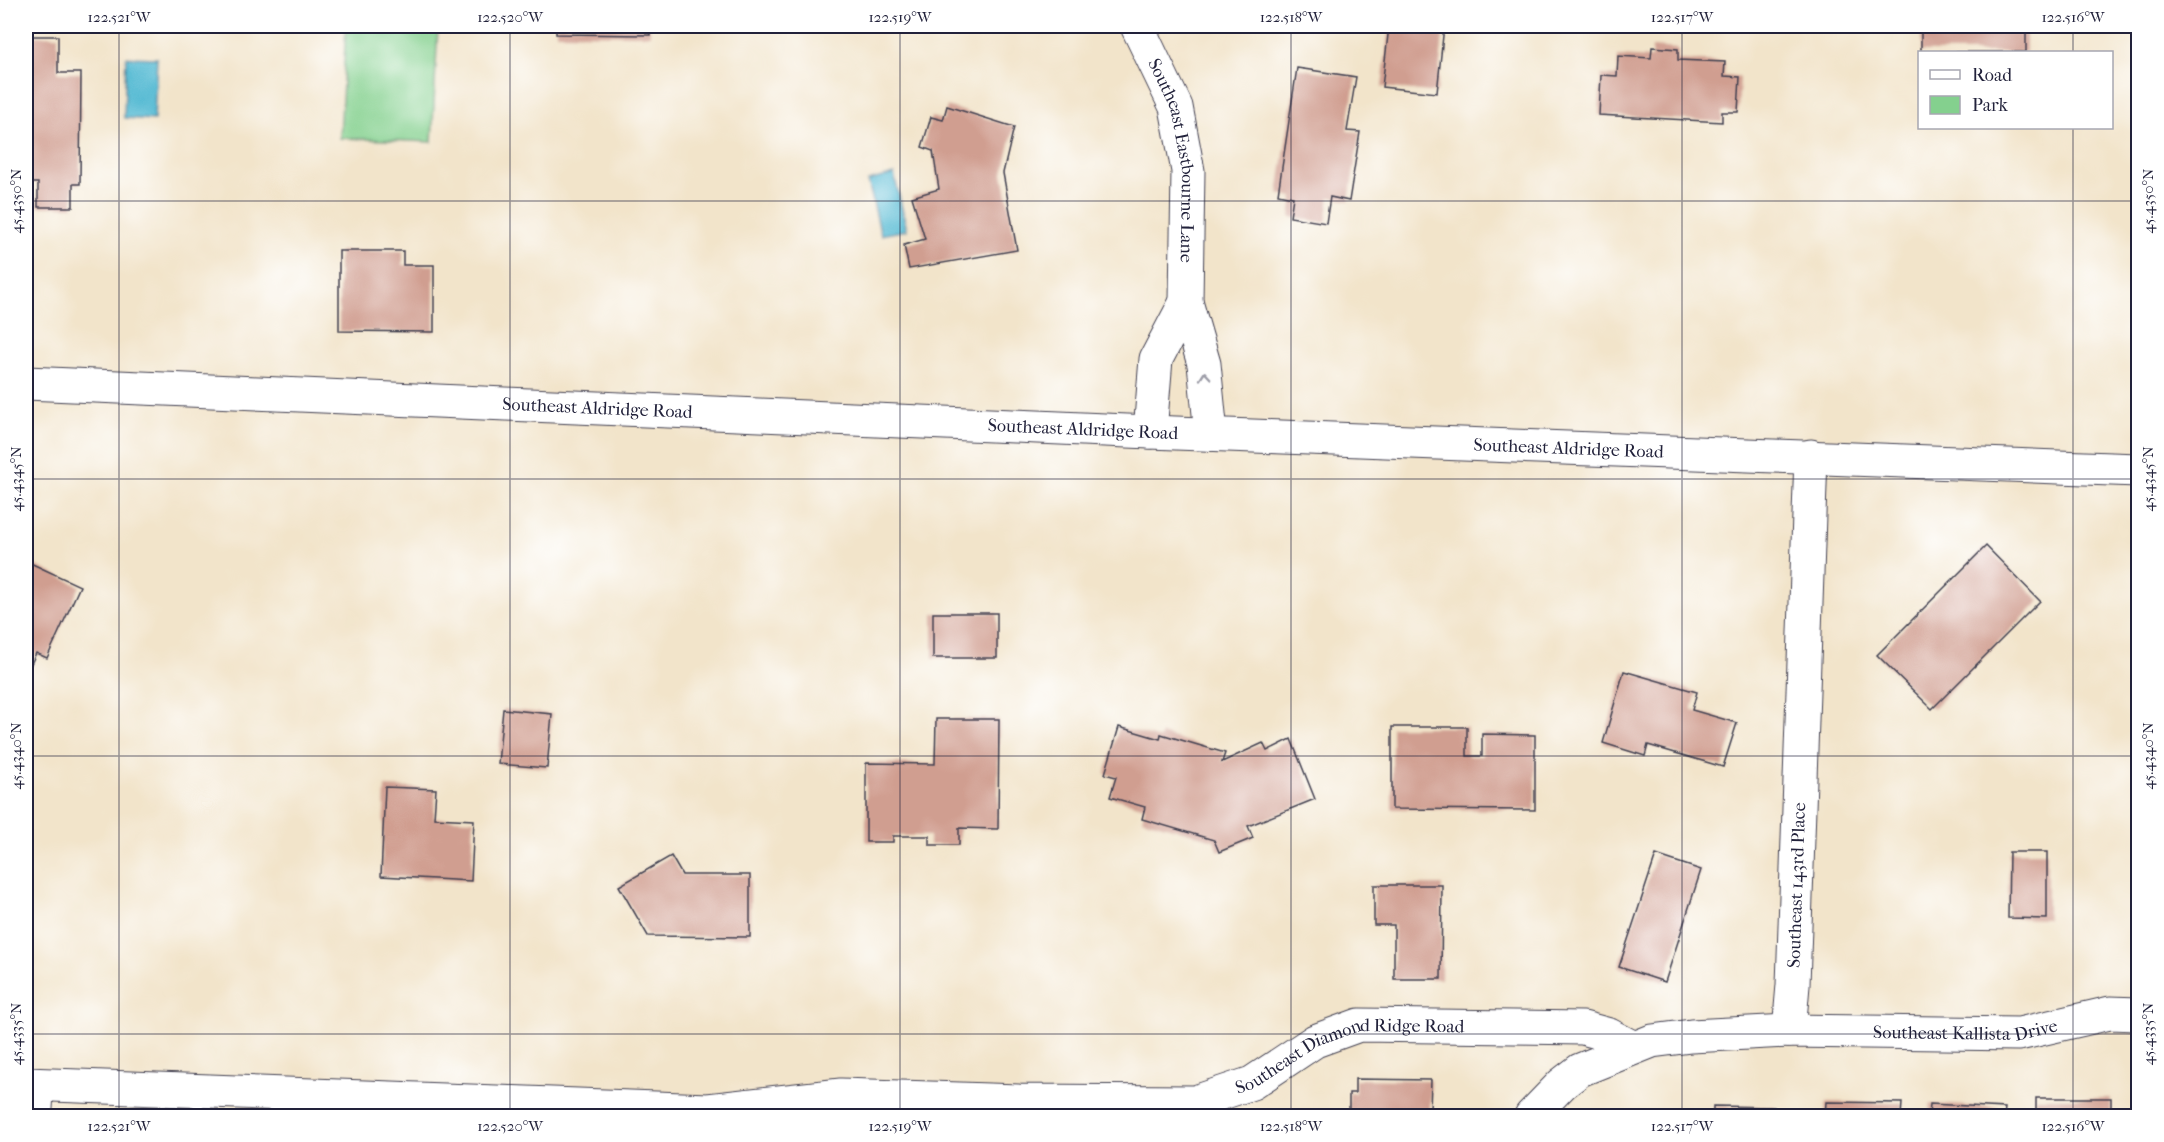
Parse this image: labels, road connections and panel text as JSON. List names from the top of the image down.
{
  "streets": {
    "street": [
      "Southeast Eastbourne Lane",
      "Southeast Aldridge Road",
      "Southeast 143rd Place",
      "Southeast Kallista Drive",
      "Southeast Diamond Ridge Road"
    ]
  },
  "crossings": [
    ["Southeast Aldridge Road", "Southeast 143rd Place"],
    ["Southeast 143rd Place", "Southeast Kallista Drive"]
  ],
  "legend": ["Road", "Park"],
  "coordinates": [
    "122.521°W",
    "122.520°W",
    "122.519°W",
    "122.518°W",
    "122.517°W",
    "122.516°W",
    "45.4350°N",
    "45.4345°N",
    "45.4340°N",
    "45.4335°N"
  ]
}
